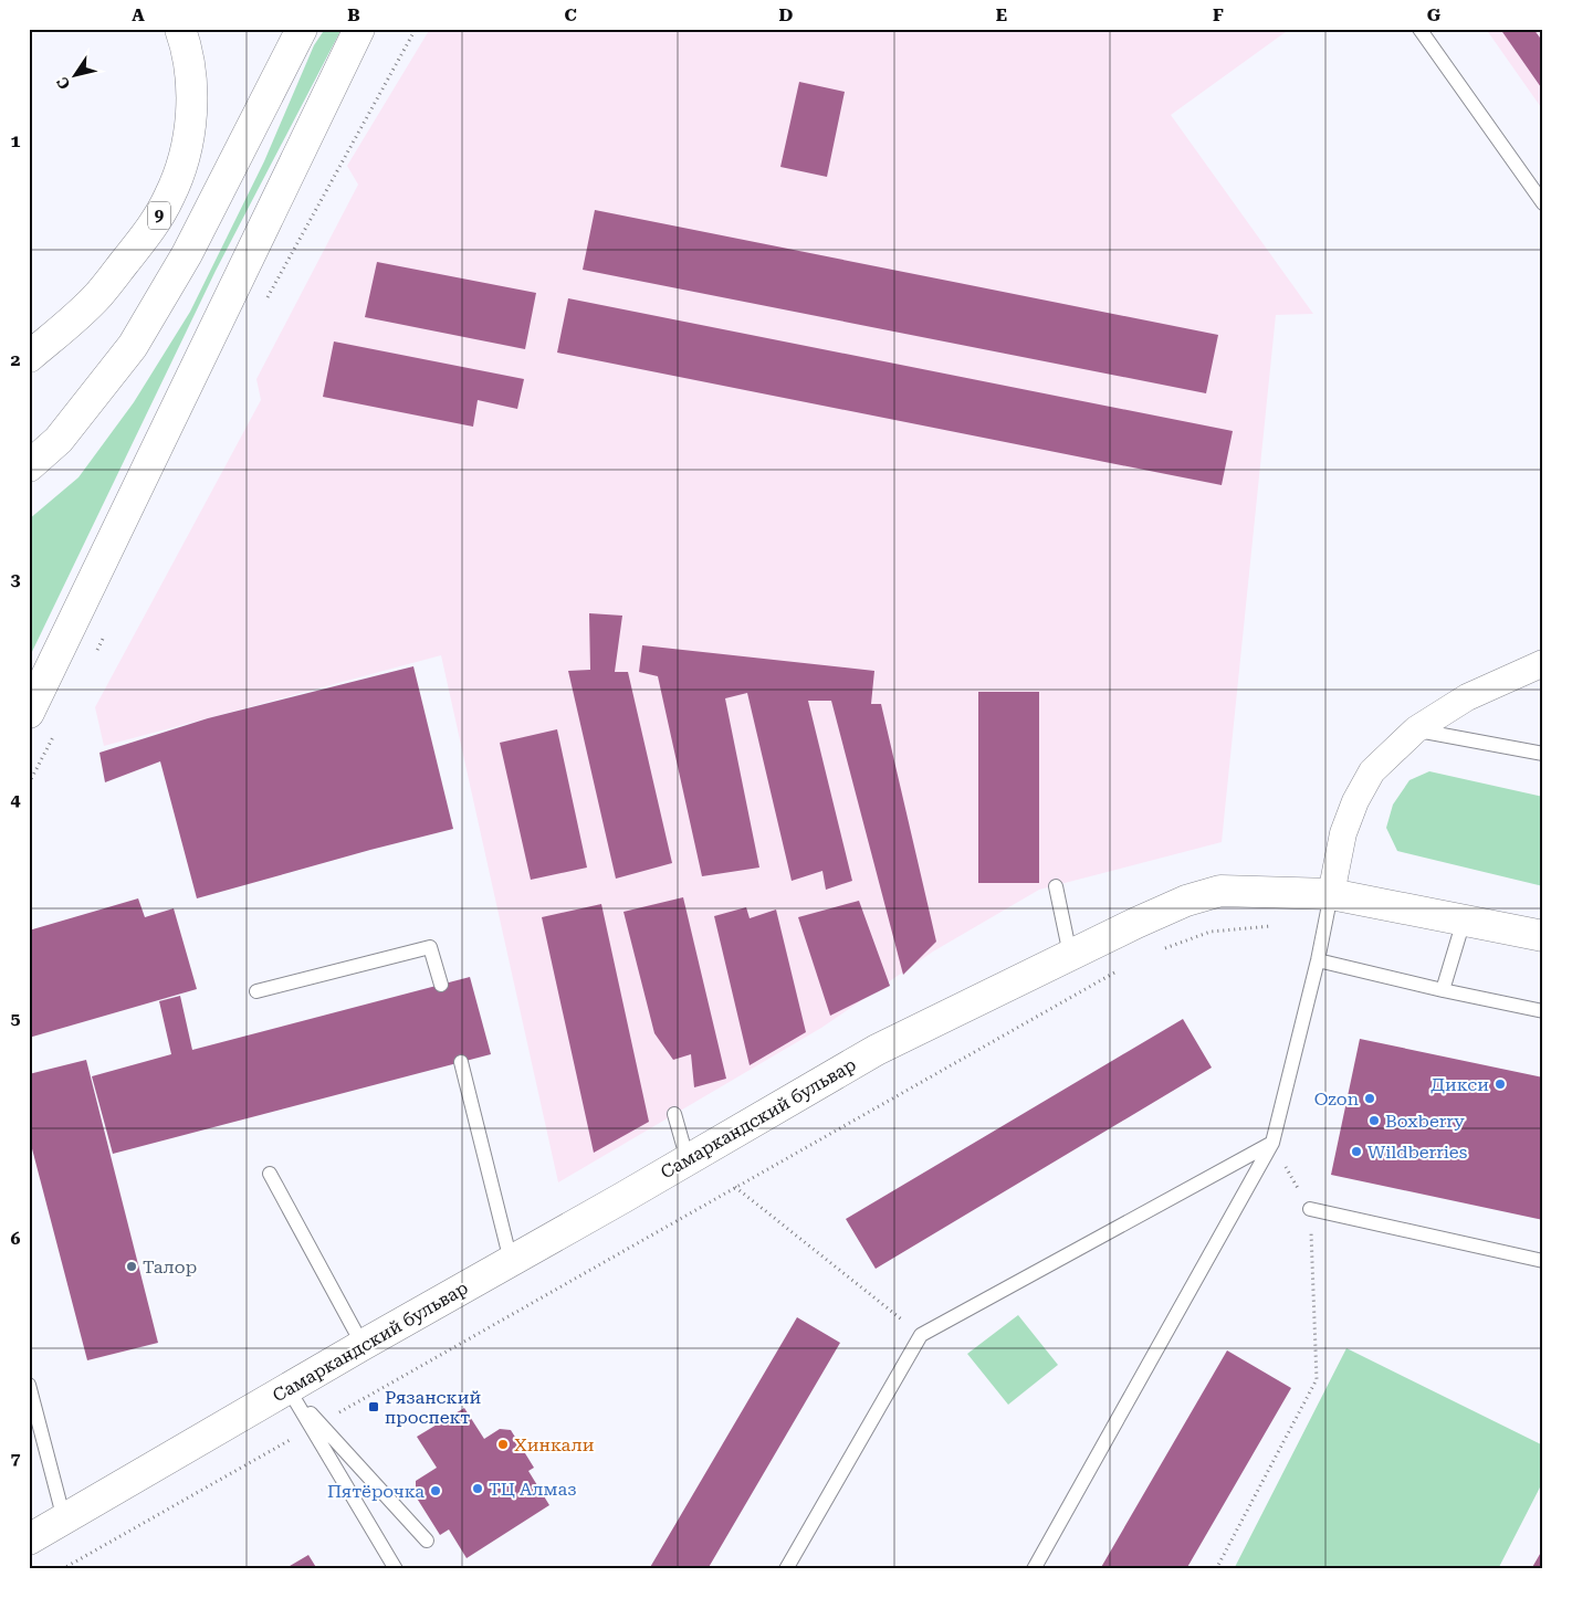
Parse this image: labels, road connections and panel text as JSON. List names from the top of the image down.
{
  "streets": {
    "street": ["9", "Самаркандский бульвар"]
  },
  "places": {
    "other": [
      "Дикси",
      "Ozon",
      "Boxberry",
      "Wildberries",
      "Талор",
      "Хинкали",
      "ТЦ Алмаз",
      "Пятёрочка"
    ],
    "transit": ["Рязанский проспект"]
  },
  "north": "bottom left",
  "grid": {
    "columns": [
      "A",
      "B",
      "C",
      "D",
      "E",
      "F",
      "G"
    ],
    "rows": [
      "1",
      "2",
      "3",
      "4",
      "5",
      "6",
      "7"
    ]
  }
}
